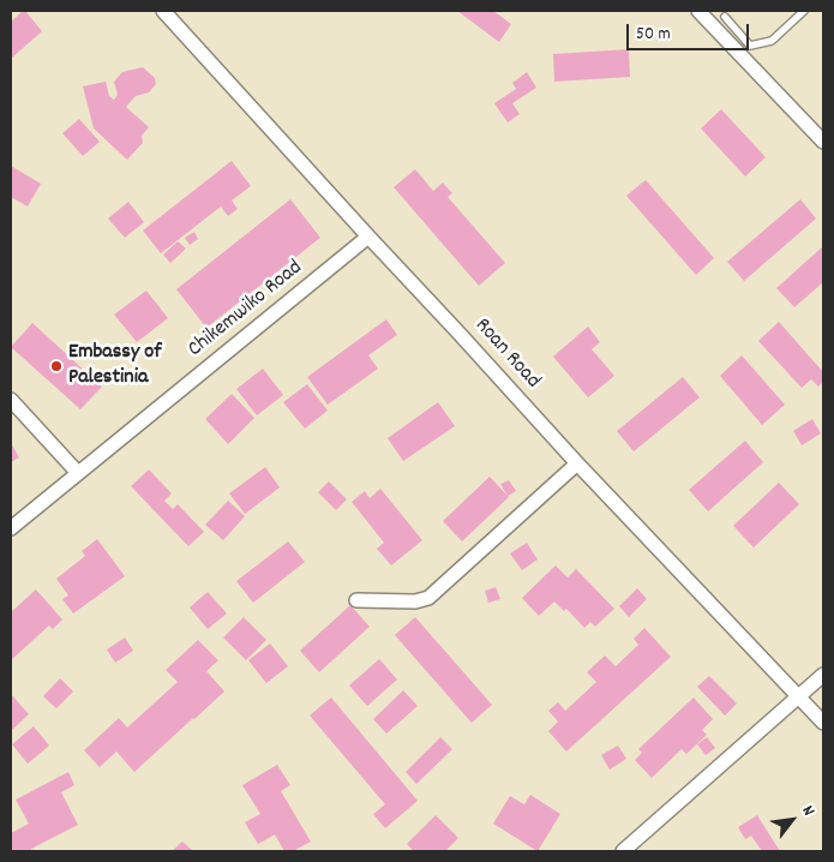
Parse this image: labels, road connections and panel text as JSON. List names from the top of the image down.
{
  "streets": {
    "street": ["Chikemwiko Road", "Roan Road"]
  },
  "crossings": [
    ["Chikemwiko Road", "Roan Road"]
  ],
  "places": ["Embassy of Palestinia"],
  "scale_bar": "50 m",
  "north": "top right"
}
